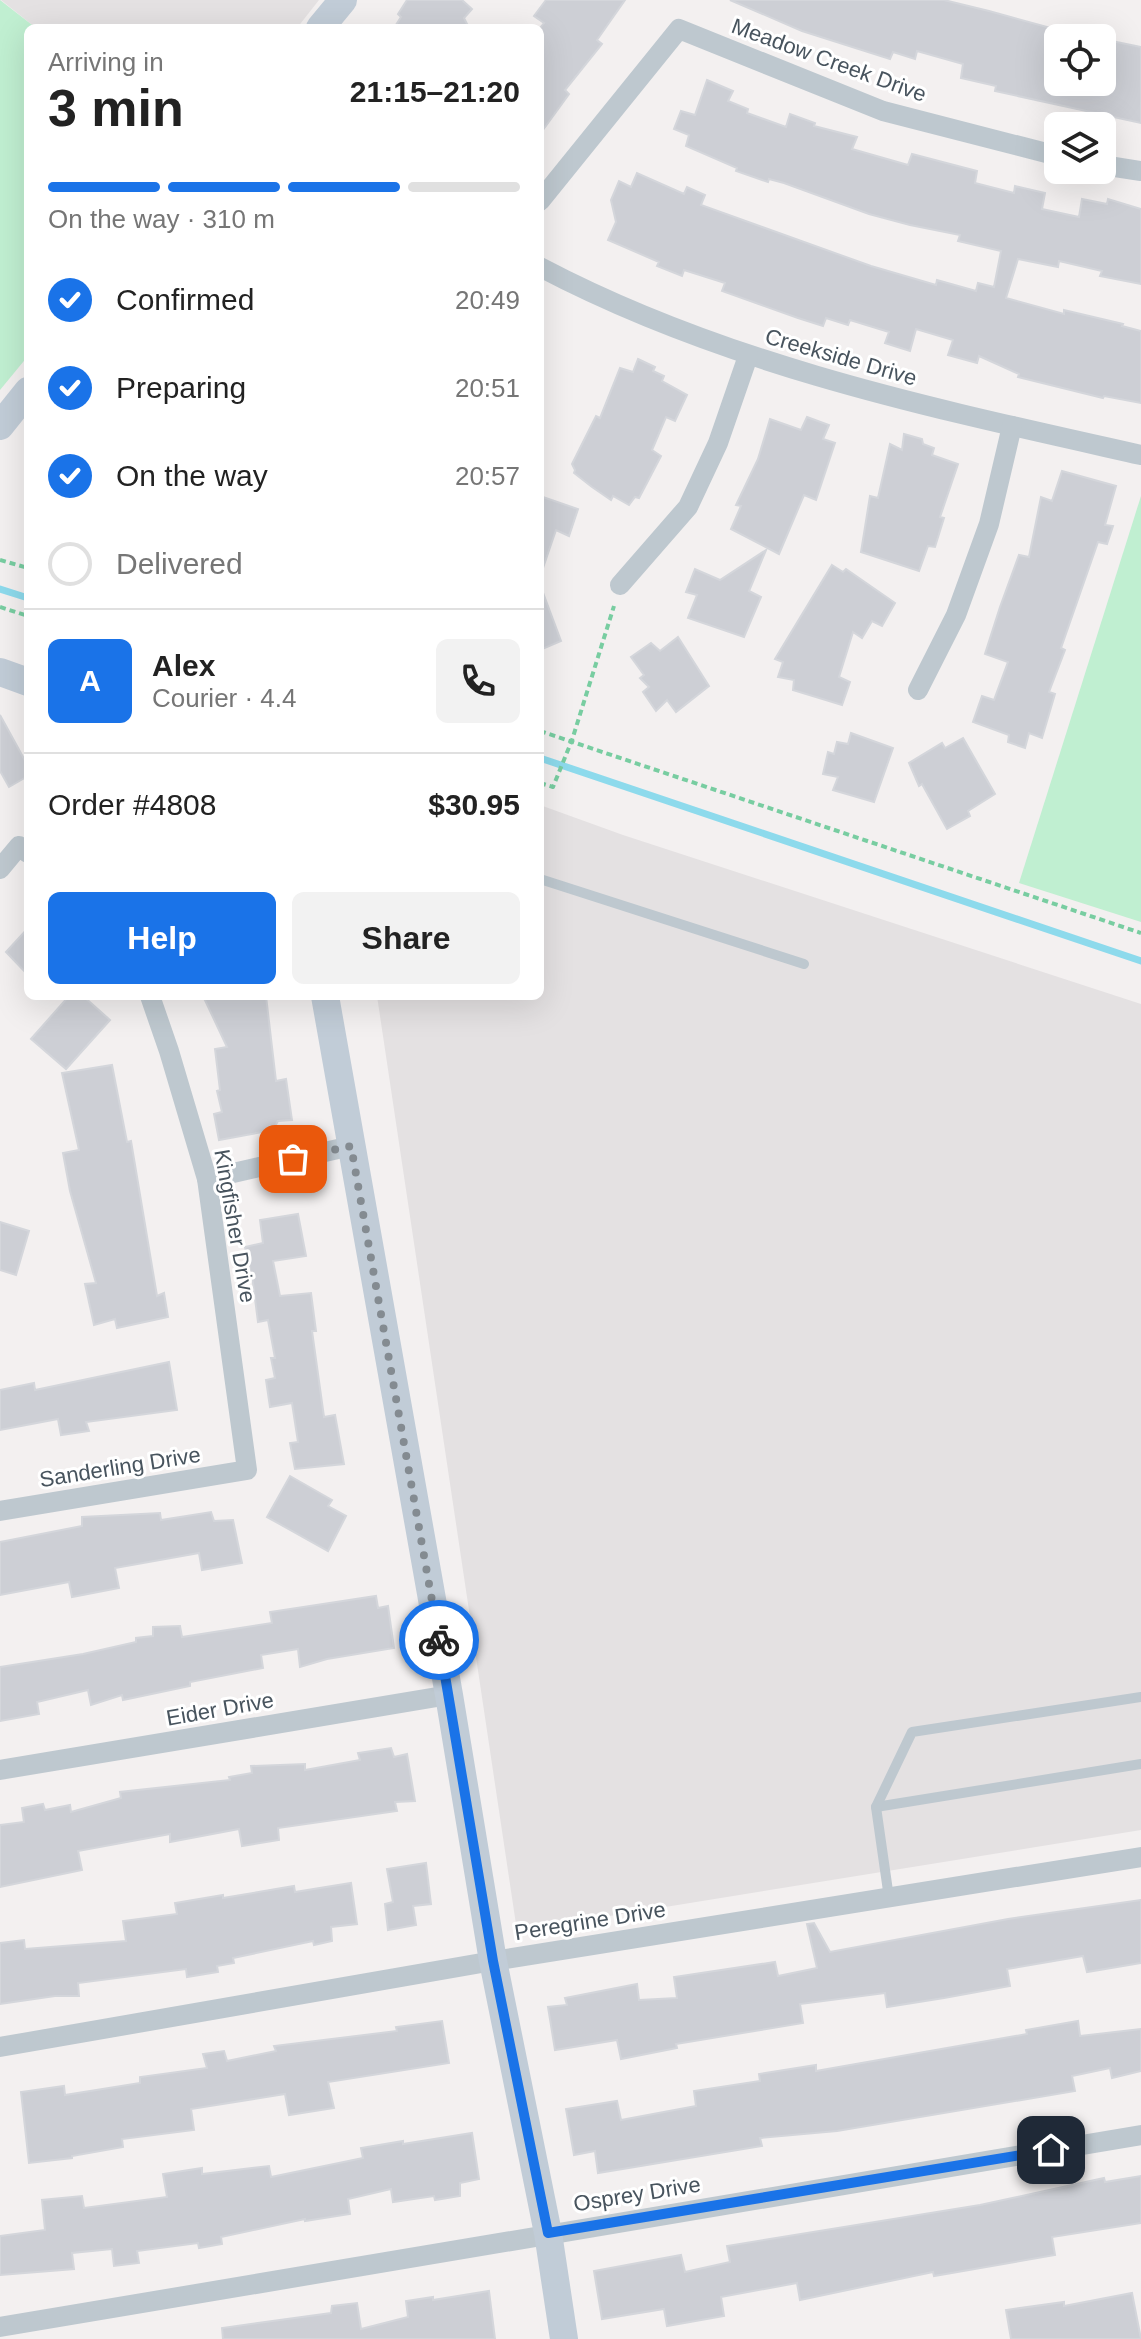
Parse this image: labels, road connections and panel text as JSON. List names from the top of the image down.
{
  "streets": {
    "street": [
      "Meadow Creek Drive",
      "Creekside Drive",
      "Kingfisher Drive",
      "Sanderling Drive",
      "Eider Drive",
      "Peregrine Drive",
      "Osprey Drive"
    ]
  },
  "crossings": [
    ["Kingfisher Drive", "Sanderling Drive"]
  ],
  "page": {
    "heading": ["3 min", "Arriving in", "21:15–21:20"],
    "panel": [
      "Alex",
      "Courier · 4.4",
      "Order #4808",
      "$30.95"
    ],
    "bar": "On the way · 310 m",
    "list": [
      ["Confirmed", "20:49"],
      ["Preparing", "20:51"],
      ["On the way", "20:57"],
      "Delivered"
    ],
    "round": "A",
    "buttons": ["Help", "Share"]
  }
}
